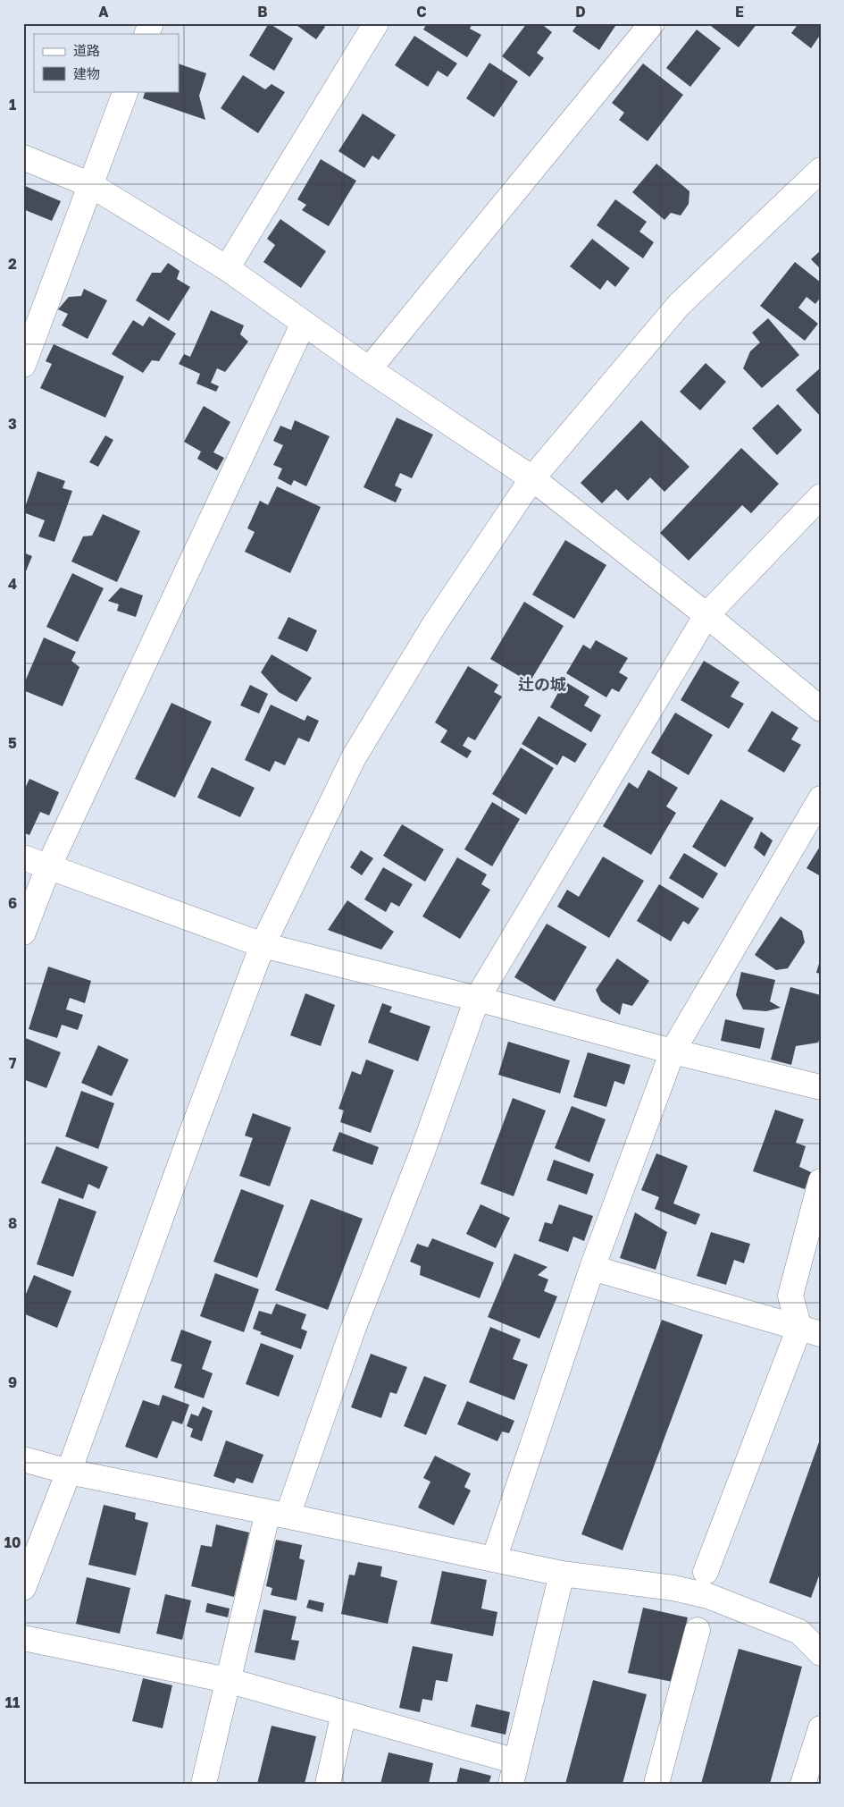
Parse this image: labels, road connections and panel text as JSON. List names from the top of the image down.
{
  "districts": ["辻の城"],
  "legend": ["道路", "建物"],
  "grid": {
    "columns": [
      "A",
      "B",
      "C",
      "D",
      "E"
    ],
    "rows": [
      "1",
      "2",
      "3",
      "4",
      "5",
      "6",
      "7",
      "8",
      "9",
      "10",
      "11"
    ]
  }
}
